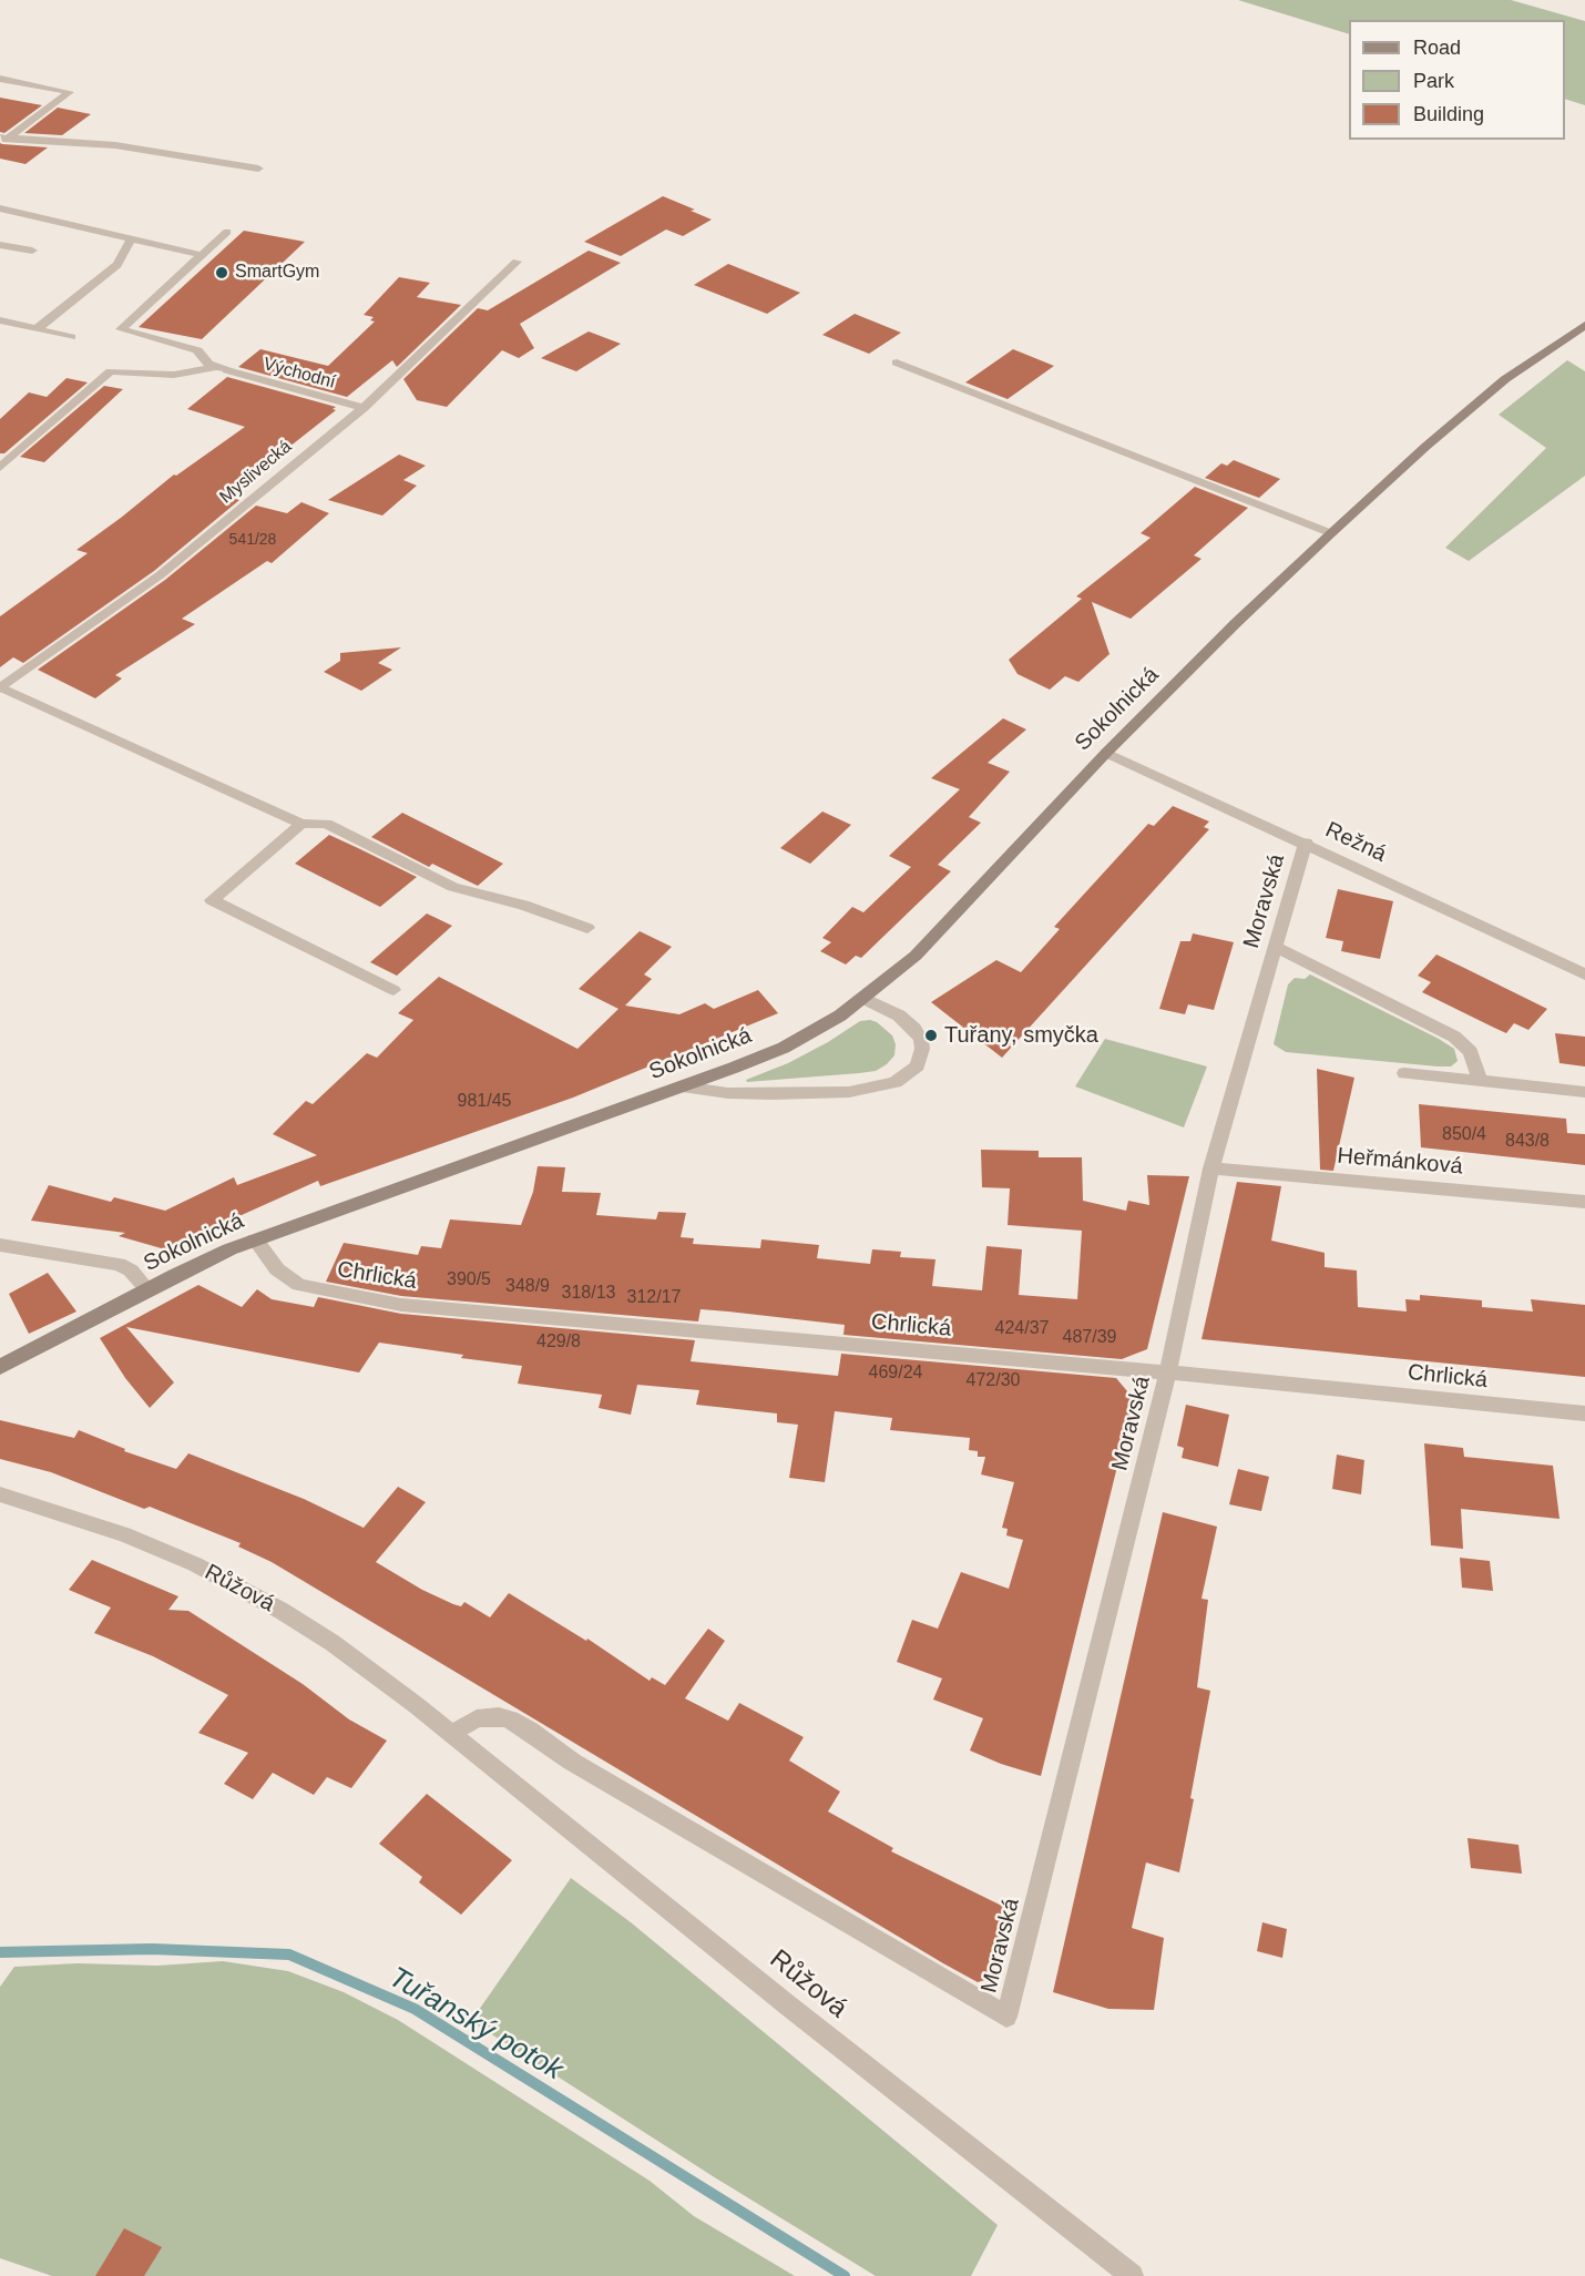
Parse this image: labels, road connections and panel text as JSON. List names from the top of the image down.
{
  "streets": {
    "main road": ["Sokolnická"],
    "street": [
      "Východní",
      "Myslivecká",
      "Režná",
      "Moravská",
      "Heřmánková",
      "Chrlická",
      "Růžová"
    ]
  },
  "crossings": [
    ["Východní", "Myslivecká"],
    ["Sokolnická", "Režná"],
    ["Sokolnická", "Chrlická"],
    ["Režná", "Moravská"],
    ["Moravská", "Heřmánková"],
    ["Moravská", "Chrlická"],
    ["Moravská", "Růžová"]
  ],
  "water": ["Tuřanský potok"],
  "places": ["SmartGym", "Tuřany, smyčka"],
  "house_numbers": [
    "541/28",
    "981/45",
    "850/4",
    "843/8",
    "390/5",
    "348/9",
    "318/13",
    "312/17",
    "424/37",
    "487/39",
    "429/8",
    "469/24",
    "472/30"
  ],
  "legend": ["Road", "Park", "Building"]
}
